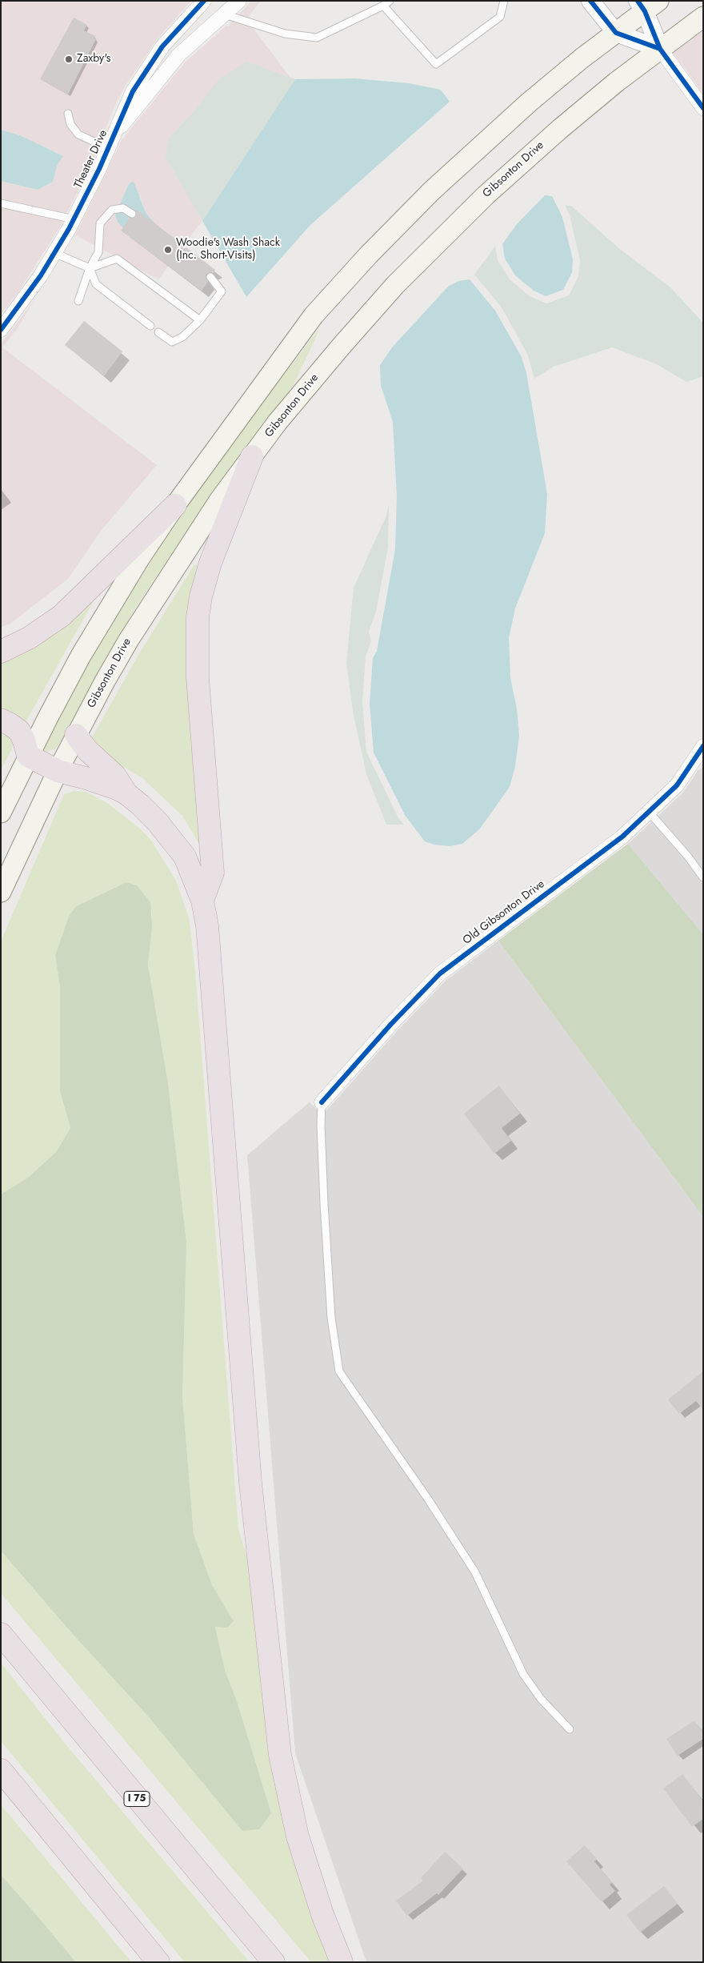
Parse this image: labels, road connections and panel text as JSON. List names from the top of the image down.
{
  "streets": {
    "highway": ["I 75"],
    "main road": ["Gibsonton Drive"],
    "street": ["Theater Drive", "Old Gibsonton Drive"]
  },
  "places": ["Zaxby's", "Woodie's Wash Shack (Inc. Short-Visits)"]
}
